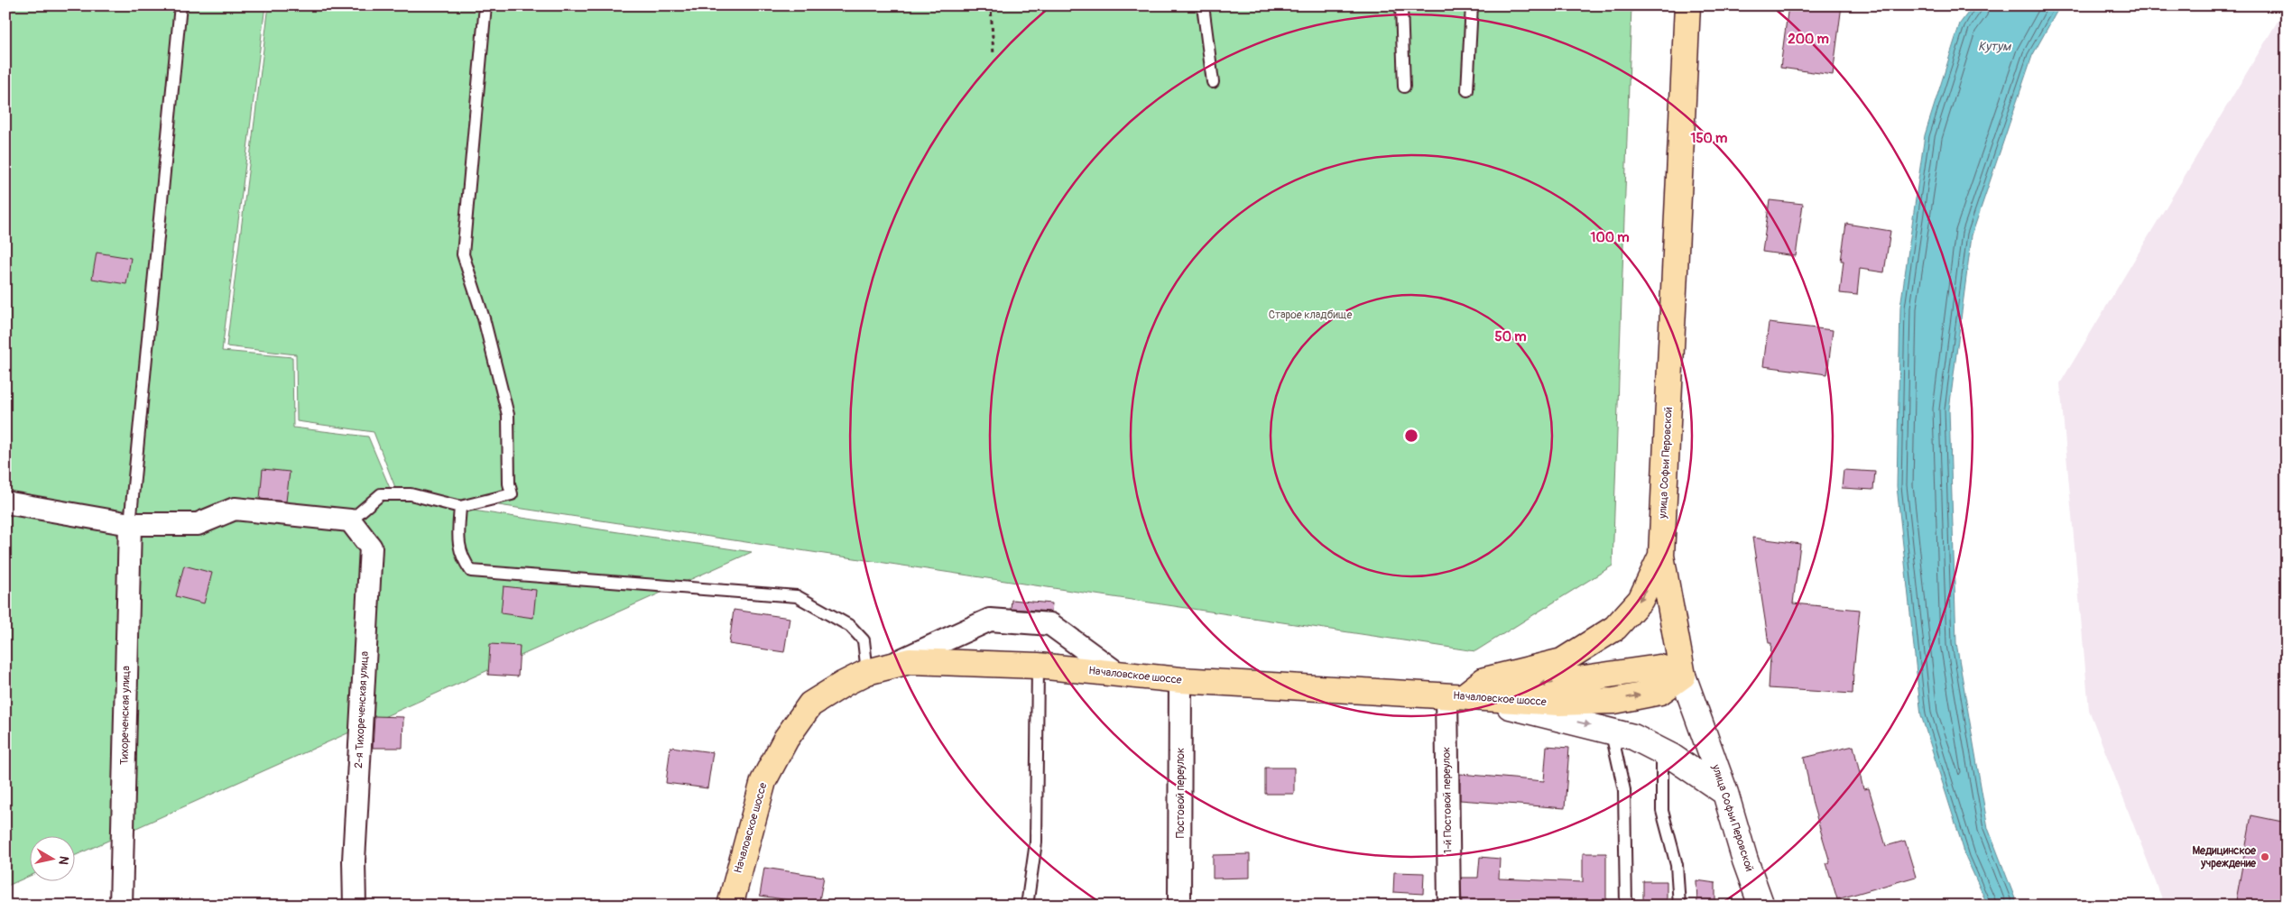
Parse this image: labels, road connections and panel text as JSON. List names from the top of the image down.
{
  "streets": {
    "main road": ["улица Софьи Перовской", "Началовское шоссе"],
    "street": [
      "2-я Тихореченская улица",
      "Тихореченская улица",
      "Постовой переулок",
      "1-й Постовой переулок"
    ]
  },
  "crossings": [
    ["улица Софьи Перовской", "Началовское шоссе"],
    ["Началовское шоссе", "Постовой переулок"],
    ["Началовское шоссе", "1-й Постовой переулок"]
  ],
  "water": ["Кутум"],
  "parks": ["Старое кладбище"],
  "places": ["Медицинское учреждение"],
  "north": "right",
  "rings": [
    "200 m",
    "150 m",
    "100 m",
    "50 m"
  ]
}
